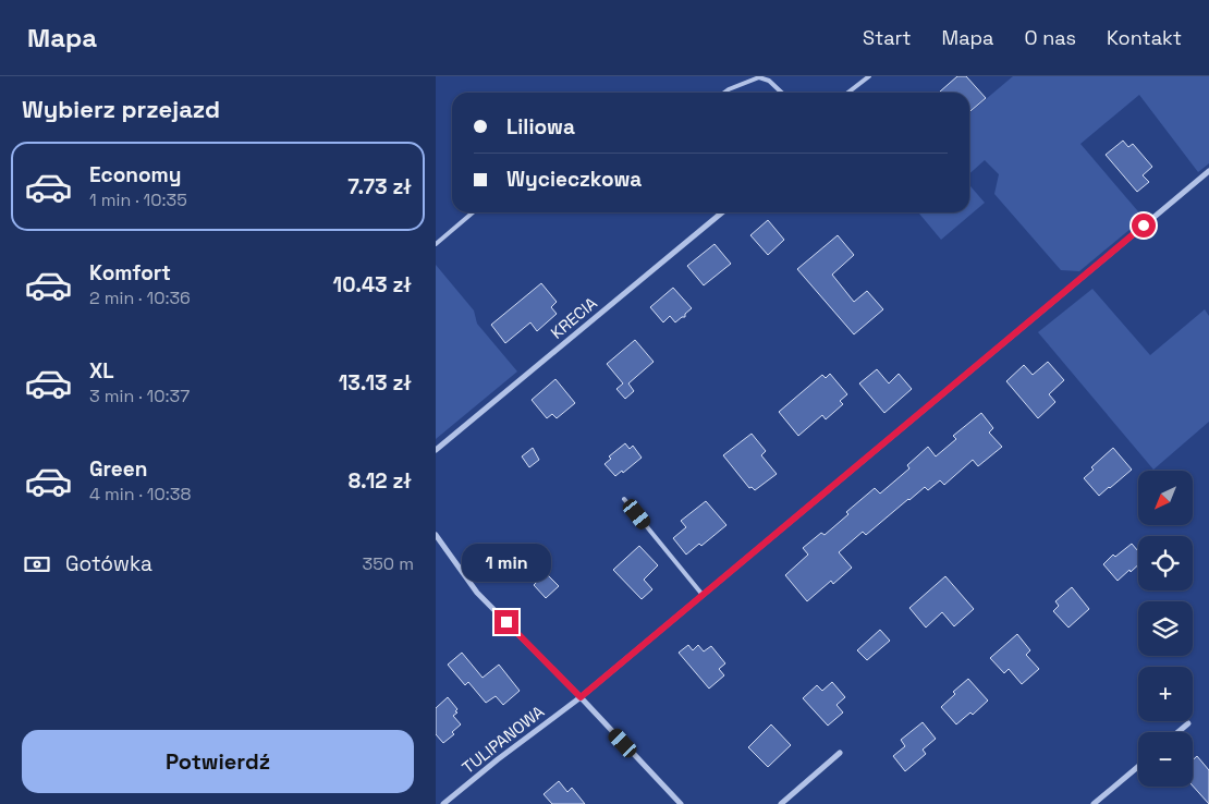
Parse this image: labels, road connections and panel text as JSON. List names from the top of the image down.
{
  "streets": {
    "street": ["KRECIA", "TULIPANOWA"]
  },
  "north": "bottom left",
  "page": {
    "header": "Mapa",
    "nav": [
      "Start",
      "Mapa",
      "O nas",
      "Kontakt"
    ],
    "heading": "Wybierz przejazd",
    "banner": ["Liliowa", "Wycieczkowa"],
    "list": [
      {
        "name": "Economy",
        "note": "1 min · 10:35",
        "value": "7.73 zł"
      },
      {
        "name": "Komfort",
        "note": "2 min · 10:36",
        "value": "10.43 zł"
      },
      {
        "name": "XL",
        "note": "3 min · 10:37",
        "value": "13.13 zł"
      },
      {
        "name": "Green",
        "note": "4 min · 10:38",
        "value": "8.12 zł"
      }
    ],
    "map_buttons": ["+", "−"],
    "pay": ["Gotówka", "350 m"],
    "bubble": "1 min",
    "buttons": "Potwierdź"
  }
}
